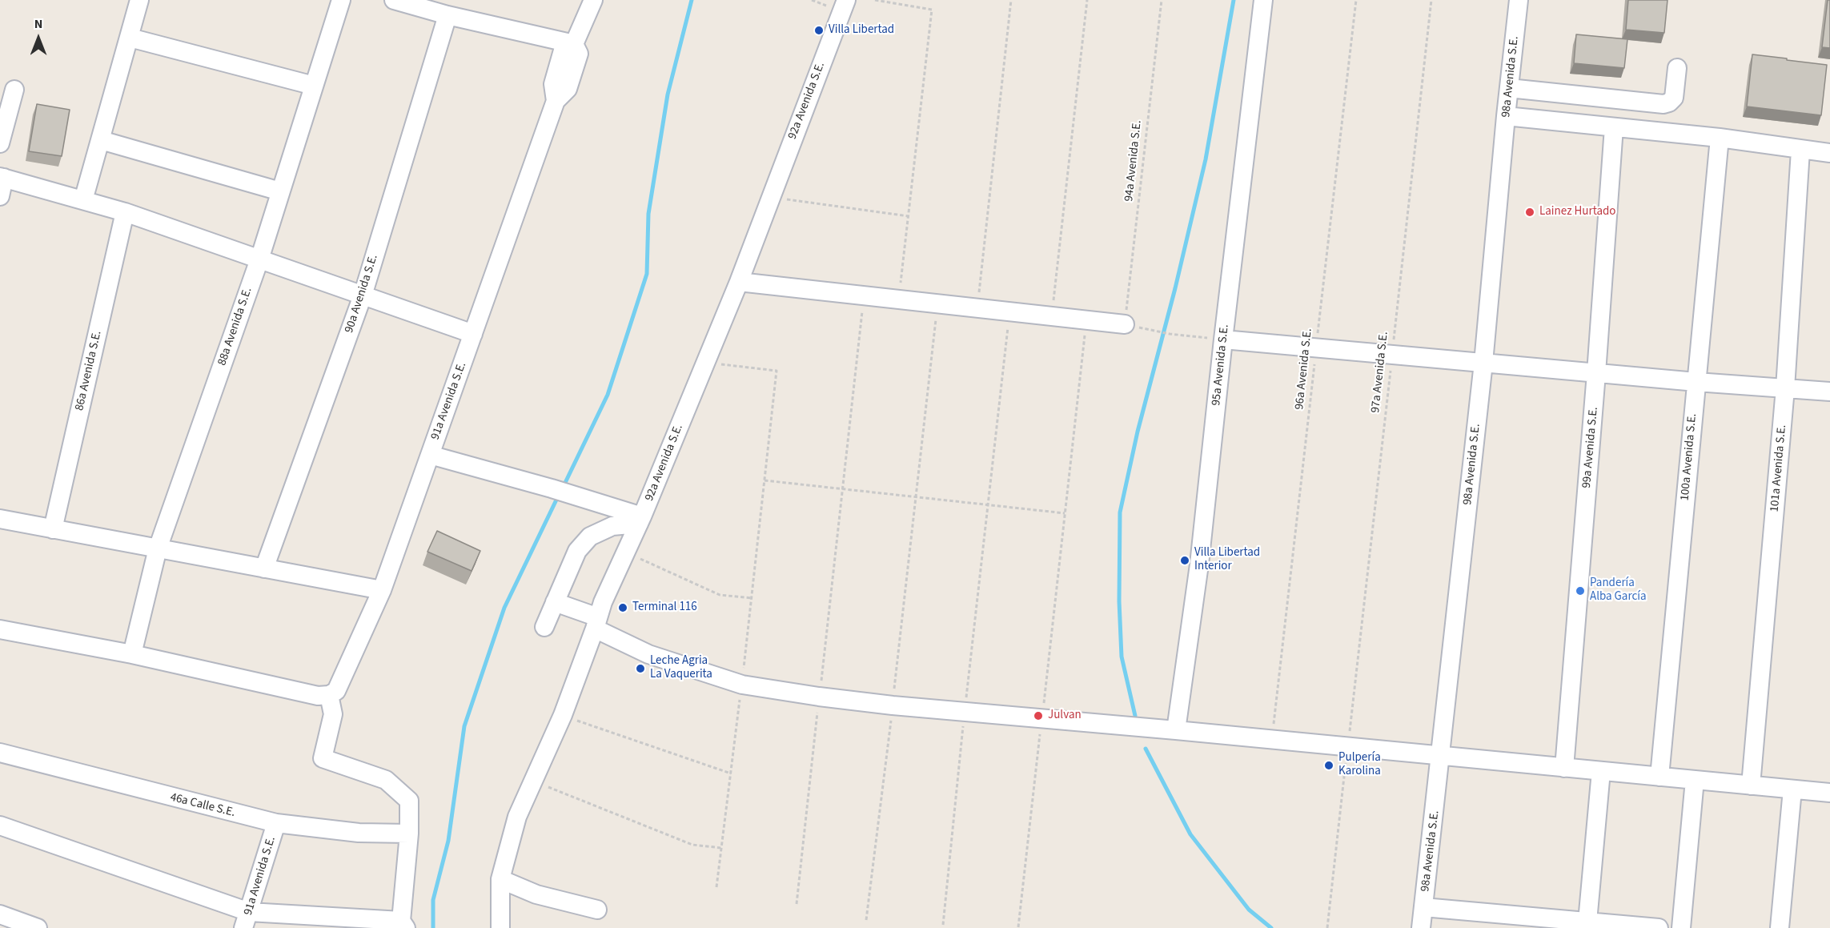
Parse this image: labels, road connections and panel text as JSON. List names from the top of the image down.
{
  "streets": {
    "street": [
      "98a Avenida S.E.",
      "92a Avenida S.E.",
      "90a Avenida S.E.",
      "88a Avenida S.E.",
      "95a Avenida S.E.",
      "86a Avenida S.E.",
      "91a Avenida S.E.",
      "99a Avenida S.E.",
      "100a Avenida S.E.",
      "101a Avenida S.E.",
      "46a Calle S.E."
    ],
    "path": ["94a Avenida S.E.", "96a Avenida S.E.", "97a Avenida S.E."]
  },
  "crossings": [
    ["91a Avenida S.E.", "46a Calle S.E."]
  ],
  "places": [
    "Villa Libertad",
    "Lainez Hurtado",
    "Villa Libertad Interior",
    "Pandería Alba García",
    "Terminal 116",
    "Leche Agria La Vaquerita",
    "Julvan",
    "Pulpería Karolina"
  ],
  "north": "top"
}
